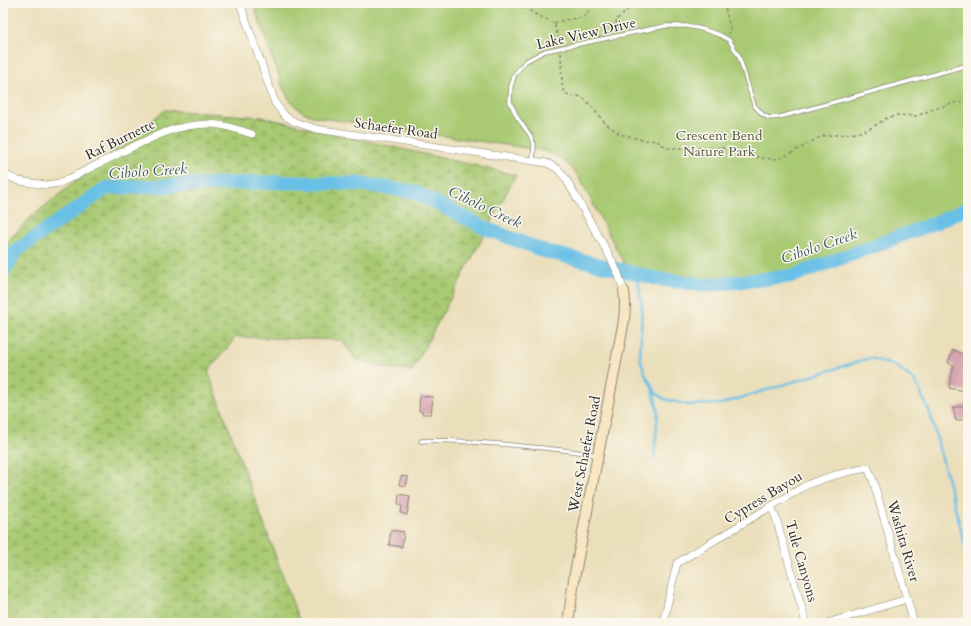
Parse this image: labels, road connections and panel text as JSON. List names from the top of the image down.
{
  "streets": {
    "street": [
      "Schaefer Road",
      "Raf Burnette",
      "West Schaefer Road",
      "Cypress Bayou",
      "Washita River",
      "Tule Canyons"
    ],
    "lane": ["Lake View Drive"]
  },
  "crossings": [
    ["Lake View Drive", "Schaefer Road"],
    ["Schaefer Road", "West Schaefer Road"],
    ["Cypress Bayou", "Washita River"],
    ["Cypress Bayou", "Tule Canyons"]
  ],
  "water": ["Cibolo Creek"],
  "parks": ["Crescent Bend Nature Park"]
}
